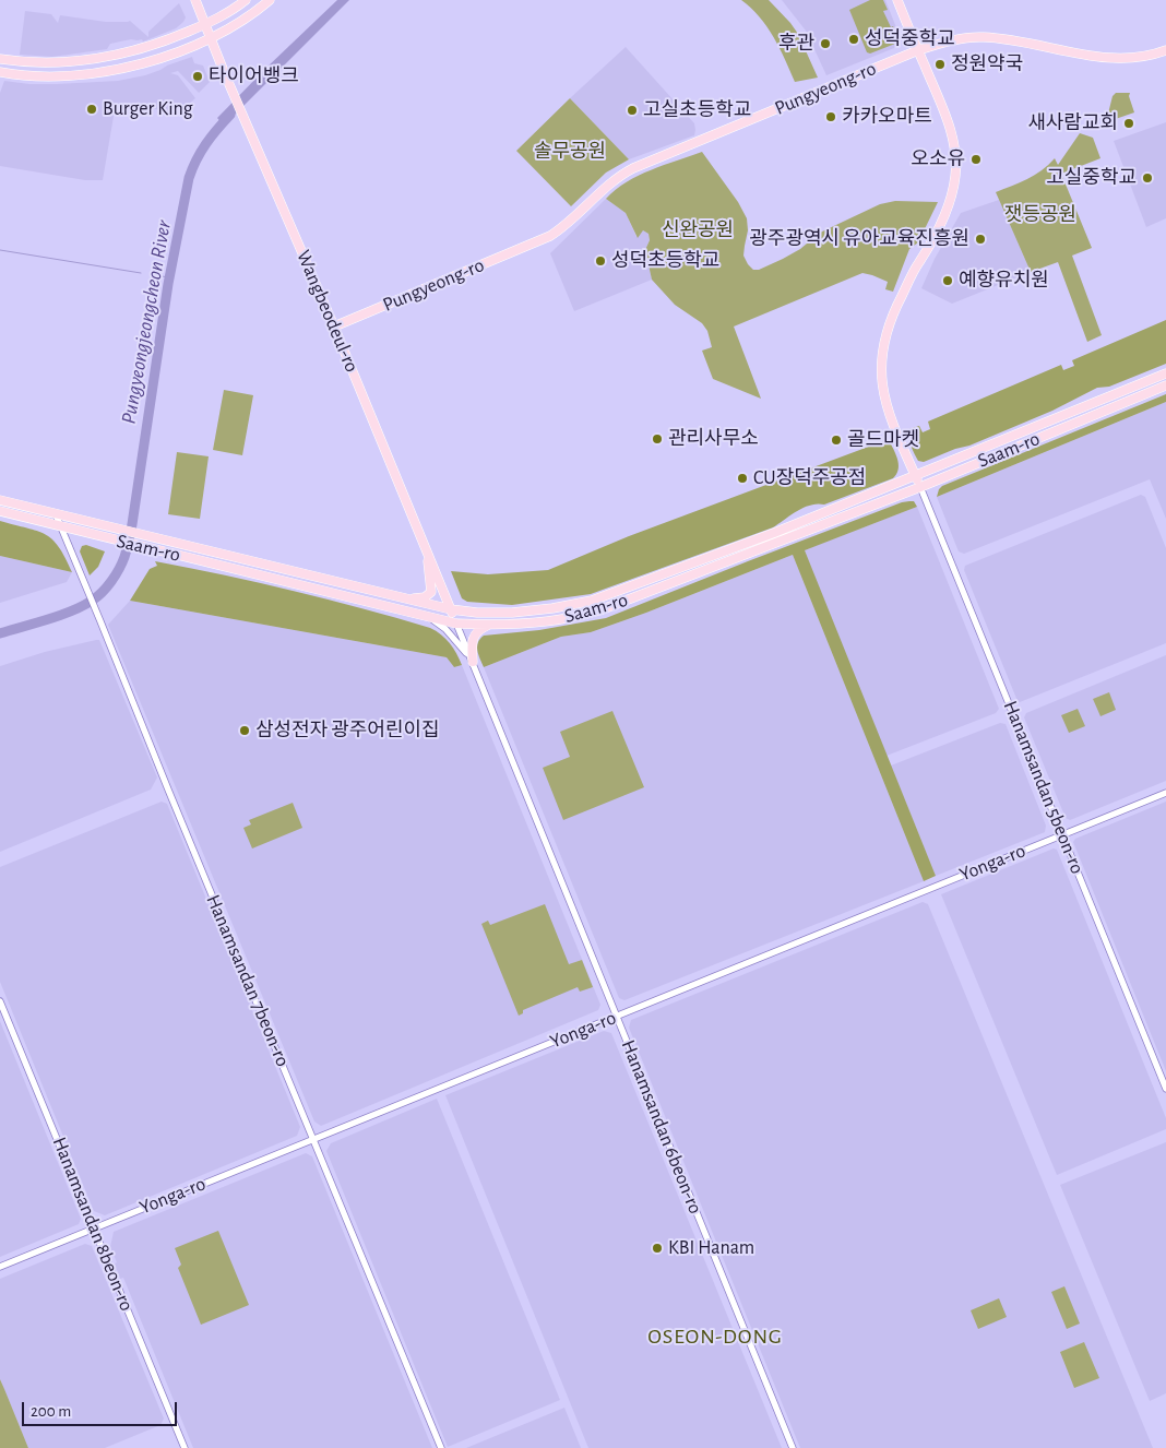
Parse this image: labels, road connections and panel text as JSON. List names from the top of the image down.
{
  "streets": {
    "main road": ["Pungyeong-ro", "Wangbeodeul-ro", "Saam-ro"],
    "street": [
      "Hanamsandan 5beon-ro",
      "Yonga-ro",
      "Hanamsandan 7beon-ro",
      "Hanamsandan 6beon-ro",
      "Hanamsandan 8beon-ro"
    ]
  },
  "crossings": [
    ["Pungyeong-ro", "Wangbeodeul-ro"],
    ["Wangbeodeul-ro", "Saam-ro"],
    ["Wangbeodeul-ro", "Hanamsandan 6beon-ro"],
    ["Saam-ro", "Hanamsandan 5beon-ro"],
    ["Saam-ro", "Hanamsandan 7beon-ro"],
    ["Saam-ro", "Hanamsandan 6beon-ro"],
    ["Hanamsandan 5beon-ro", "Yonga-ro"],
    ["Yonga-ro", "Hanamsandan 7beon-ro"],
    ["Yonga-ro", "Hanamsandan 6beon-ro"],
    ["Yonga-ro", "Hanamsandan 8beon-ro"]
  ],
  "districts": ["OSEON-DONG"],
  "water": ["Pungyeongjeongcheon River"],
  "parks": ["솔무공원", "잿등공원", "신완공원"],
  "places": [
    "성덕중학교",
    "후관",
    "정원약국",
    "타이어뱅크",
    "Burger King",
    "고실초등학교",
    "카카오마트",
    "새사람교회",
    "오소유",
    "고실중학교",
    "광주광역시 유아교육진흥원",
    "성덕초등학교",
    "예향유치원",
    "관리사무소",
    "골드마켓",
    "CU장덕주공점",
    "삼성전자 광주어린이집",
    "KBI Hanam"
  ],
  "scale_bar": "200 m"
}
